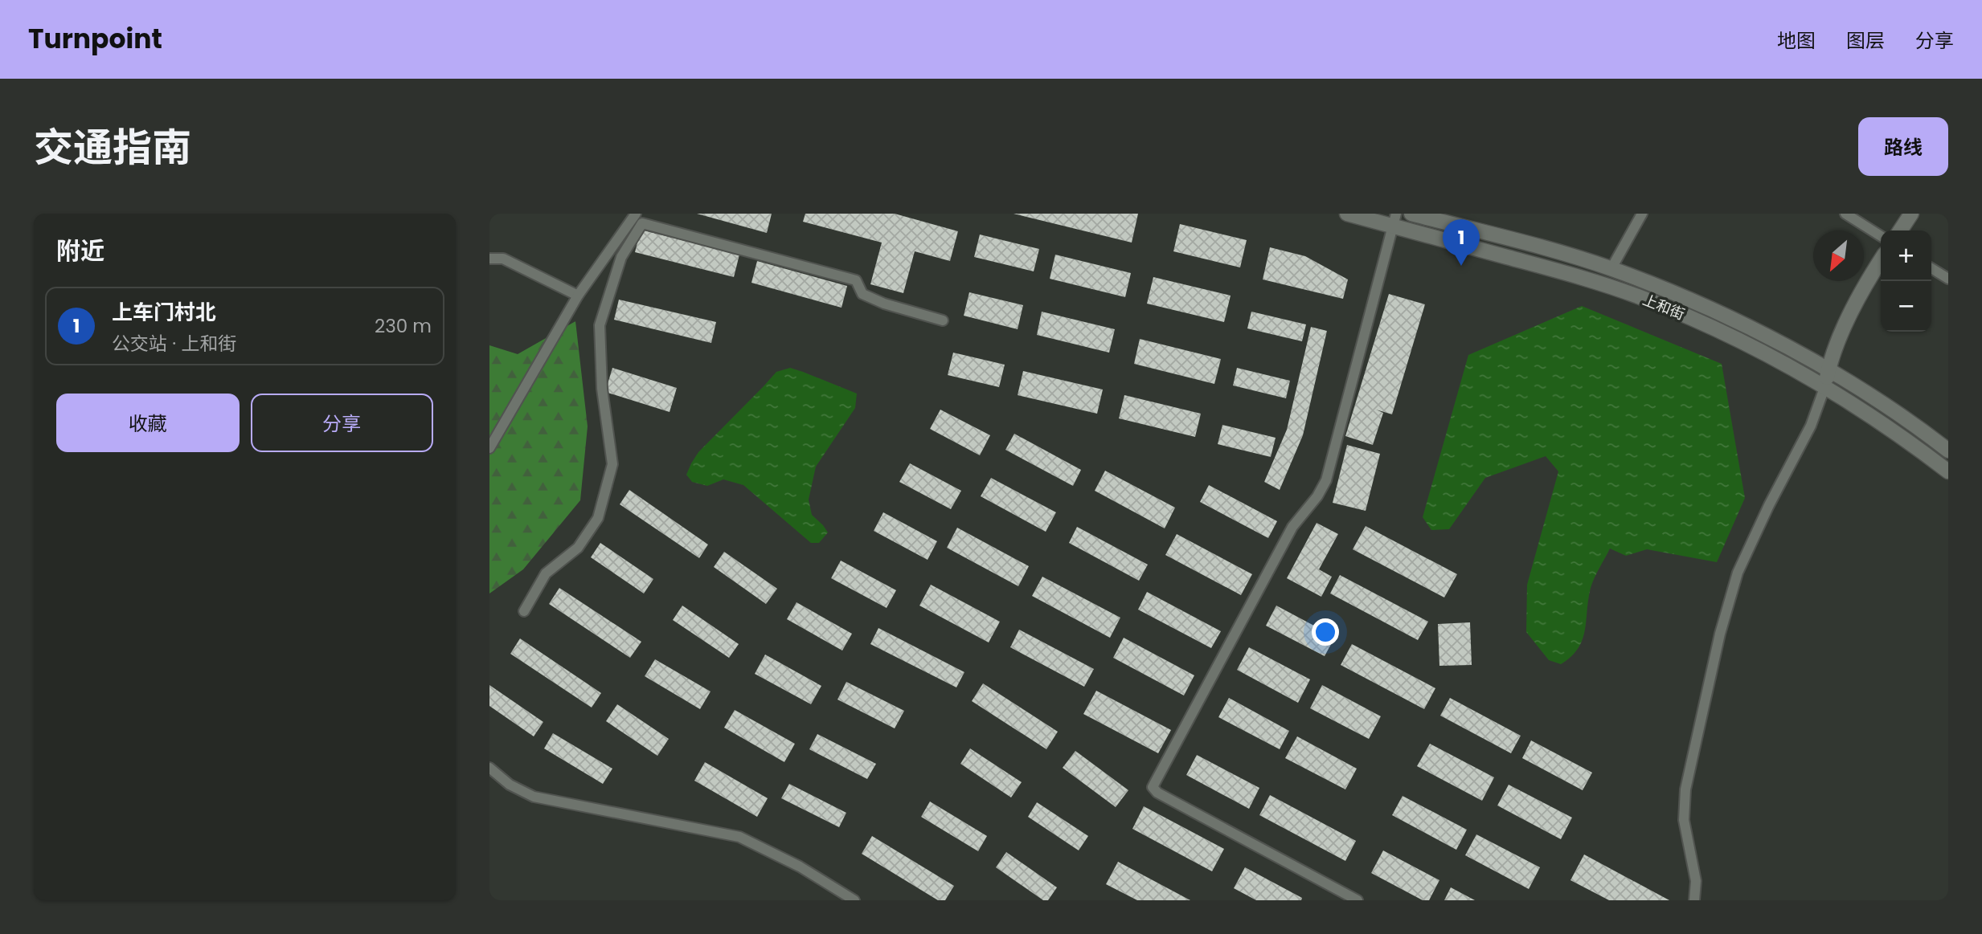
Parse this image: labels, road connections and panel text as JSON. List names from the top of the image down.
{
  "streets": {
    "street": ["上和街"]
  },
  "north": "bottom left",
  "page": {
    "header": "Turnpoint",
    "nav": ["地图", "图层", "分享"],
    "title": "交通指南",
    "buttons": [
      "路线",
      ["收藏", "分享"]
    ],
    "heading": "附近",
    "pins": "1",
    "map_buttons": ["+", "−"],
    "list": [
      {
        "mark": "1",
        "name": "上车门村北",
        "note": "公交站 · 上和街",
        "value": "230 m"
      }
    ]
  }
}
